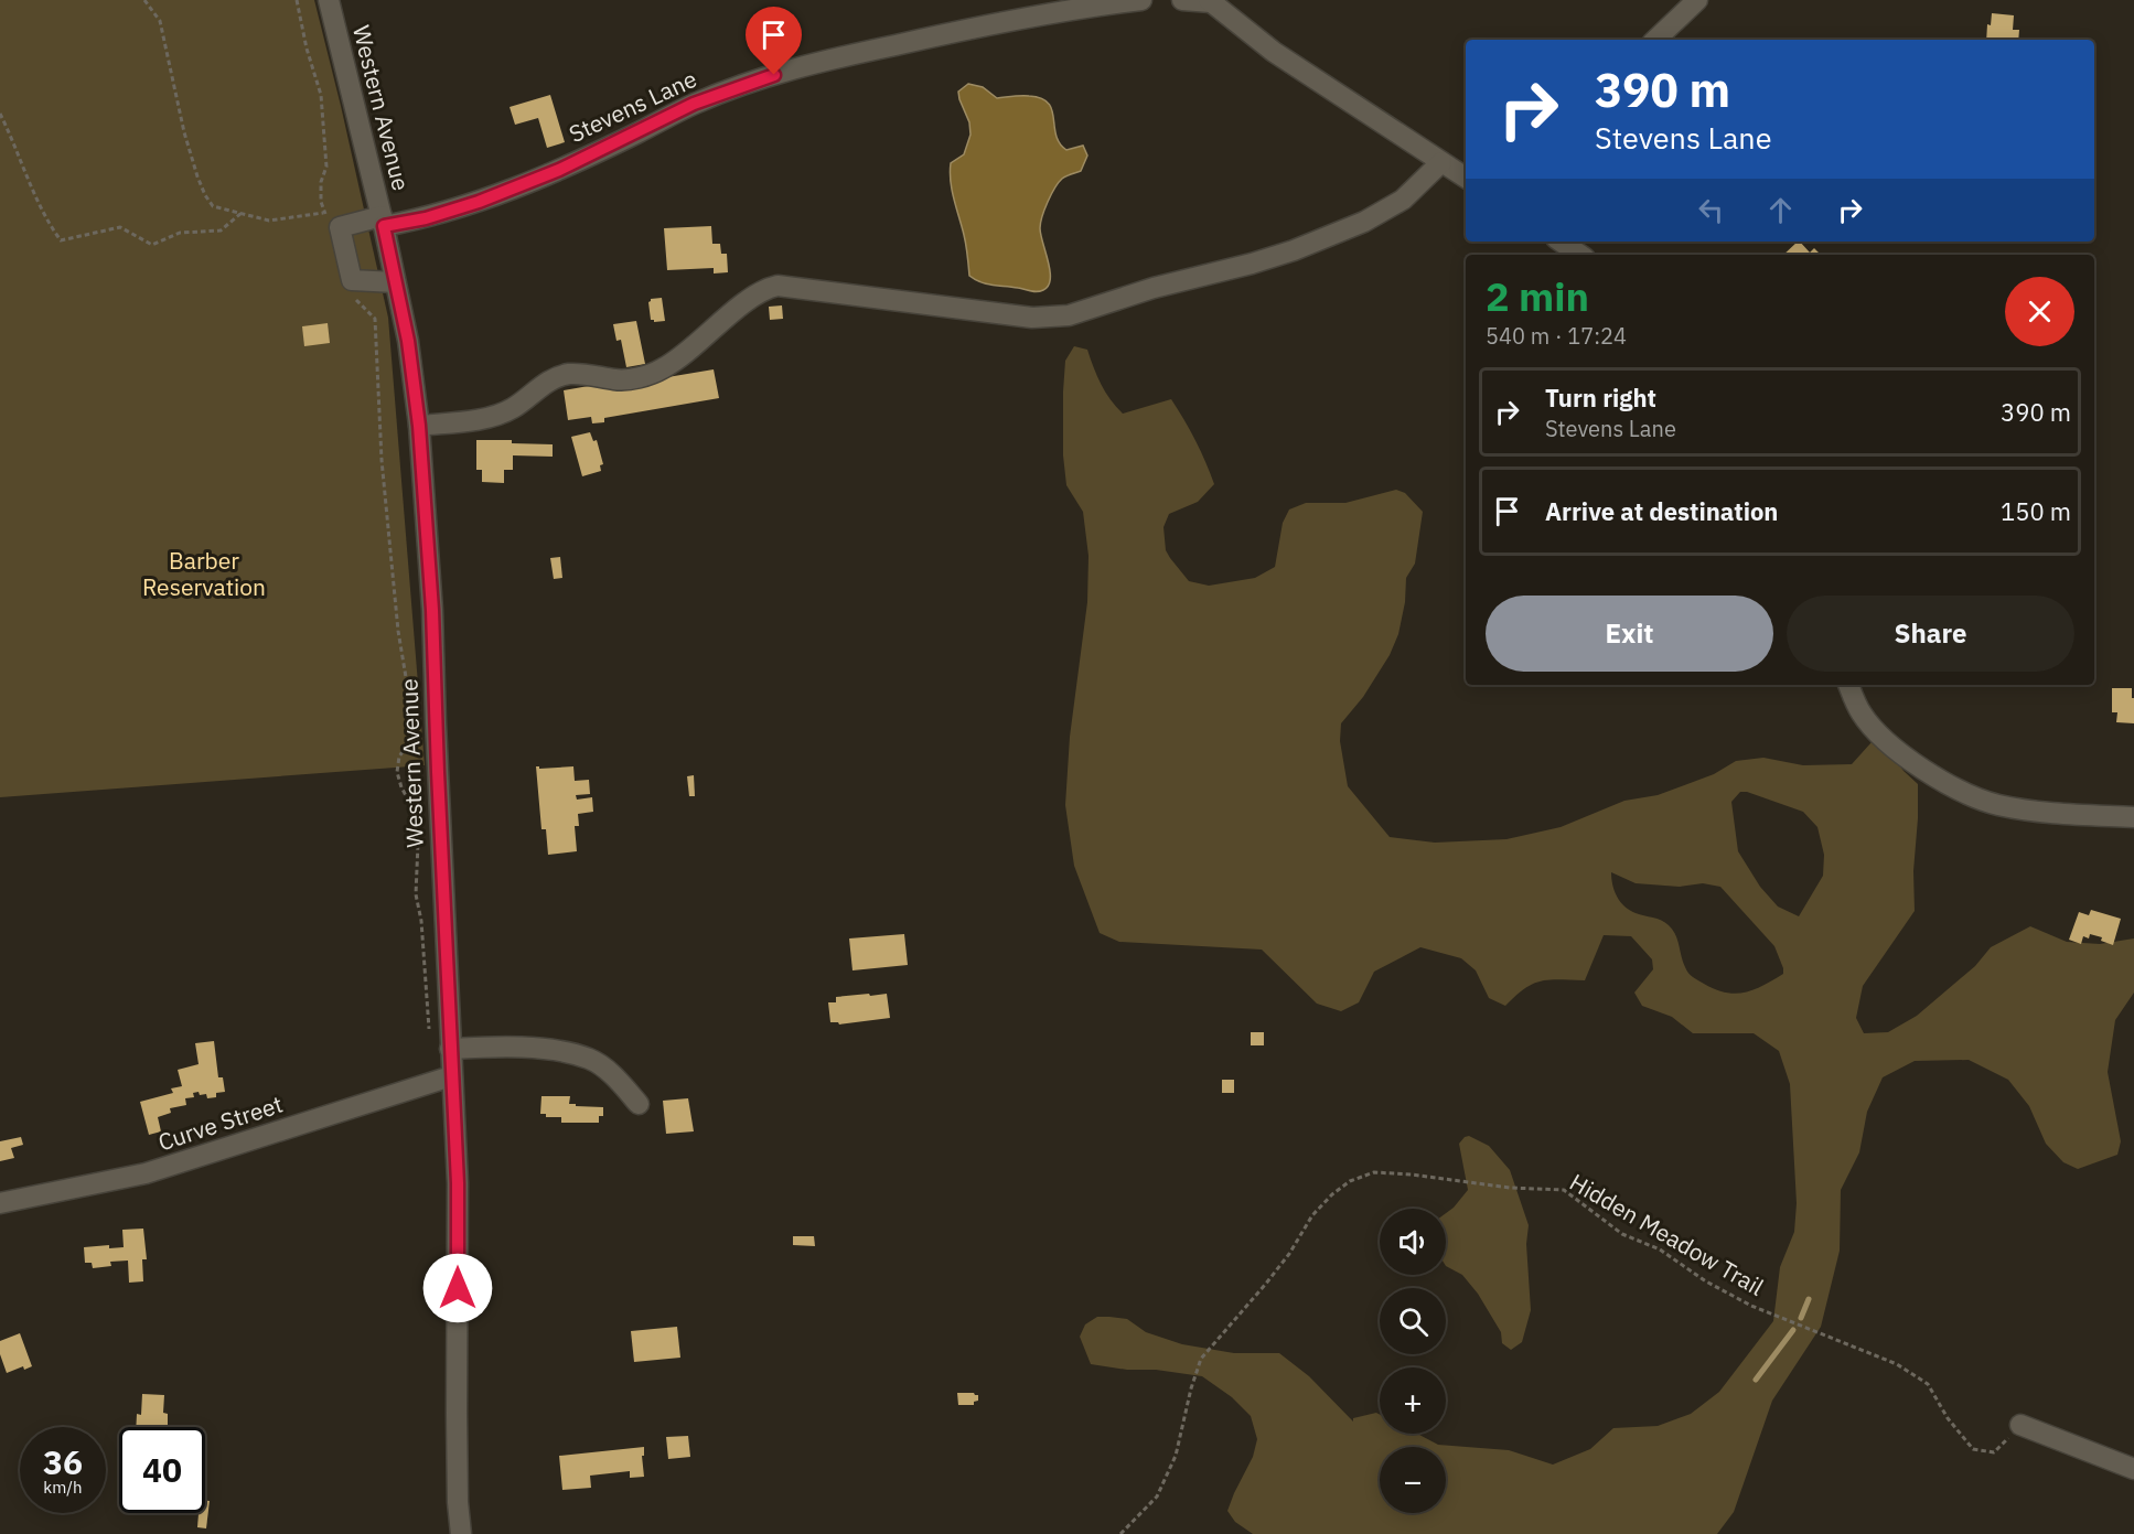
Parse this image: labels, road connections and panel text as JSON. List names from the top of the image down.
{
  "streets": {
    "street": ["Stevens Lane", "Western Avenue", "Curve Street"],
    "path": ["Hidden Meadow Trail"]
  },
  "crossings": [
    ["Stevens Lane", "Western Avenue"],
    ["Western Avenue", "Curve Street"]
  ],
  "parks": ["Barber Reservation"],
  "page": {
    "turn": ["390 m", "Stevens Lane"],
    "heading": ["2 min", "540 m · 17:24"],
    "list": [
      {
        "name": "Turn right",
        "note": "Stevens Lane",
        "value": "390 m"
      },
      {
        "name": "Arrive at destination",
        "value": "150 m"
      }
    ],
    "buttons": ["Exit", "Share"],
    "map_buttons": ["+", "−"],
    "speed": "36 km/h",
    "limit": "40"
  }
}
